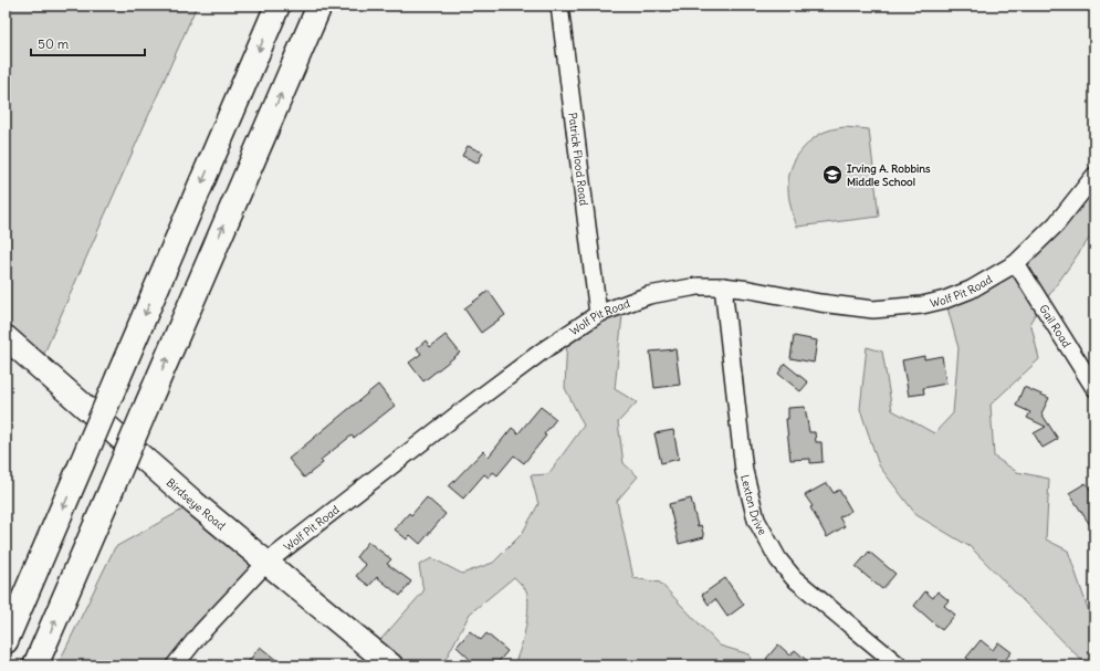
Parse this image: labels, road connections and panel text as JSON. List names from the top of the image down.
{
  "streets": {
    "main road": ["Birdseye Road"],
    "street": [
      "Patrick Flood Road",
      "Wolf Pit Road",
      "Gail Road",
      "Lexton Drive"
    ]
  },
  "crossings": [
    ["Patrick Flood Road", "Wolf Pit Road"],
    ["Wolf Pit Road", "Gail Road"],
    ["Wolf Pit Road", "Birdseye Road"],
    ["Wolf Pit Road", "Lexton Drive"]
  ],
  "places": {
    "school or university": ["Irving A. Robbins Middle School"]
  },
  "scale_bar": "50 m"
}
